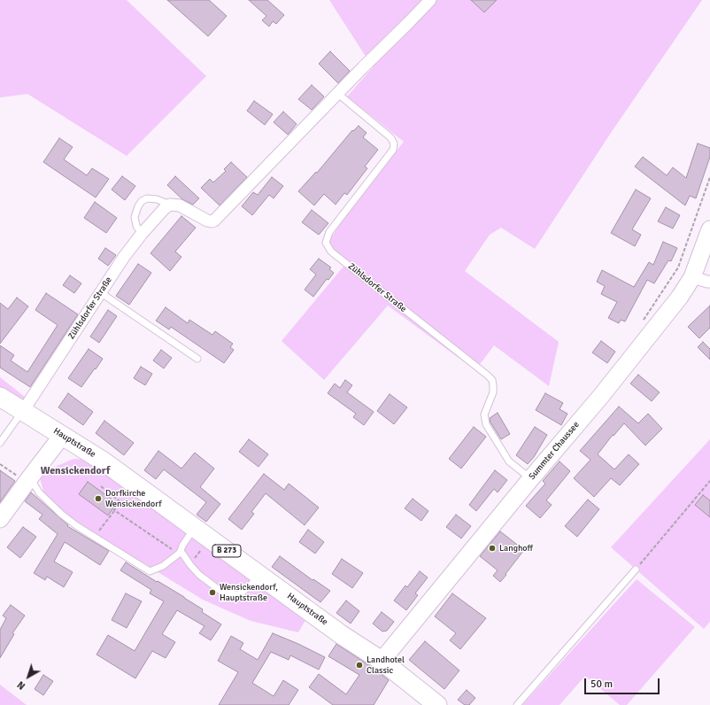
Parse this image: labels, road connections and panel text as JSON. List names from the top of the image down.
{
  "streets": {
    "main road": ["Hauptstraße", "Summter Chaussee", "B 273"],
    "street": ["Zühlsdorfer Straße"]
  },
  "crossings": [
    ["Zühlsdorfer Straße", "Hauptstraße"],
    ["Zühlsdorfer Straße", "Summter Chaussee"],
    ["Hauptstraße", "Summter Chaussee"]
  ],
  "districts": ["Wensickendorf"],
  "places": [
    "Dorfkirche Wensickendorf",
    "Langhoff",
    "Wensickendorf, Hauptstraße",
    "Landhotel Classic"
  ],
  "scale_bar": "50 m",
  "north": "bottom left"
}
